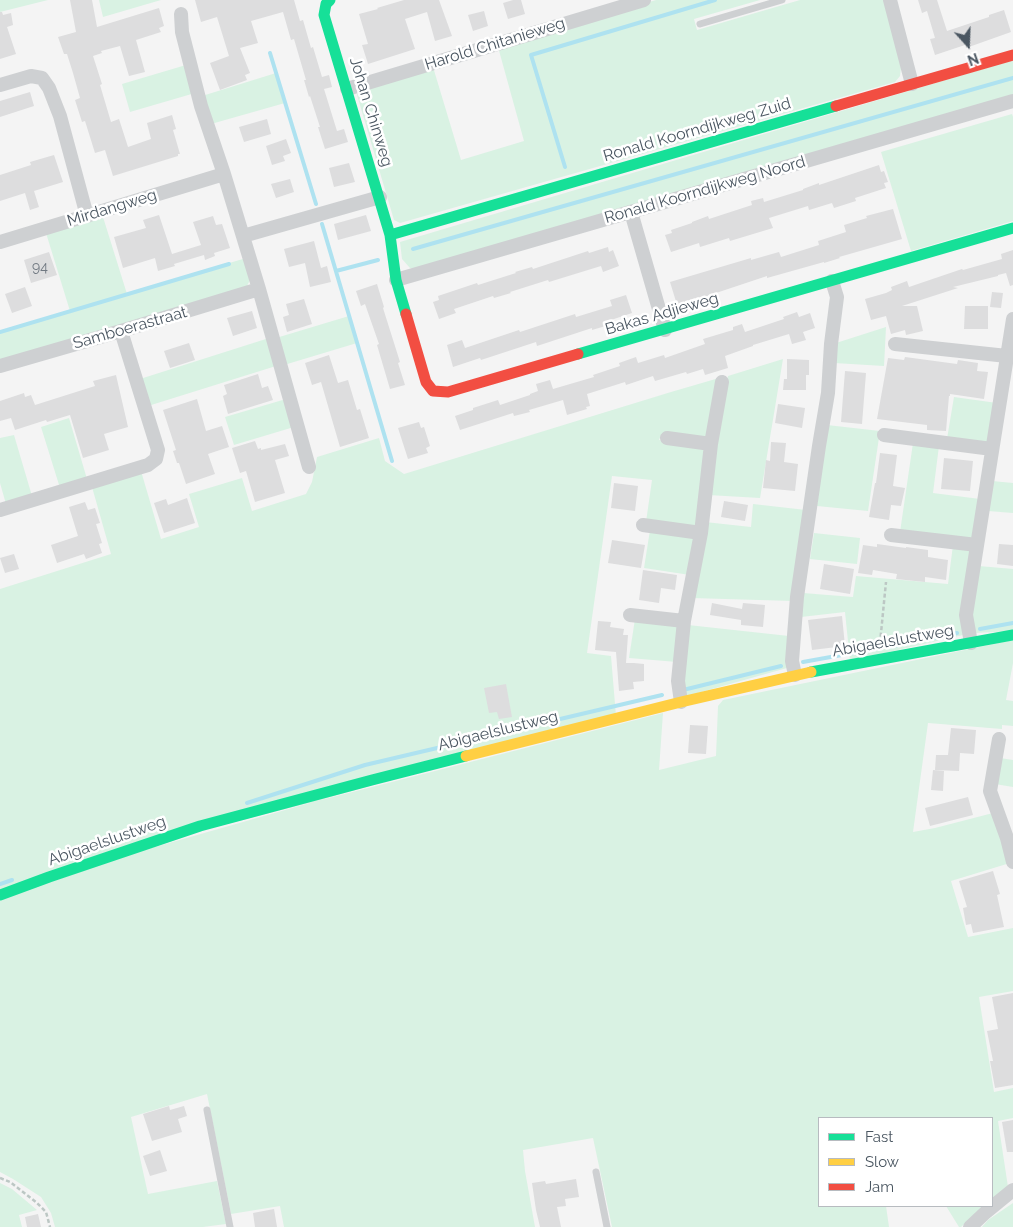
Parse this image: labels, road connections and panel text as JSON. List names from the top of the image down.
{
  "streets": {
    "street": [
      "Harold Chitanieweg",
      "Johan Chinweg",
      "Ronald Koorndijkweg Zuid",
      "Ronald Koorndijkweg Noord",
      "Mirdangweg",
      "Bakas Adjieweg",
      "Samboerastraat",
      "Abigaelslustweg"
    ]
  },
  "crossings": [
    ["Harold Chitanieweg", "Johan Chinweg"],
    ["Johan Chinweg", "Ronald Koorndijkweg Zuid"],
    ["Johan Chinweg", "Bakas Adjieweg"],
    ["Ronald Koorndijkweg Zuid", "Bakas Adjieweg"],
    ["Ronald Koorndijkweg Noord", "Bakas Adjieweg"]
  ],
  "house_numbers": ["94"],
  "legend": ["Fast", "Slow", "Jam"],
  "north": "bottom"
}
